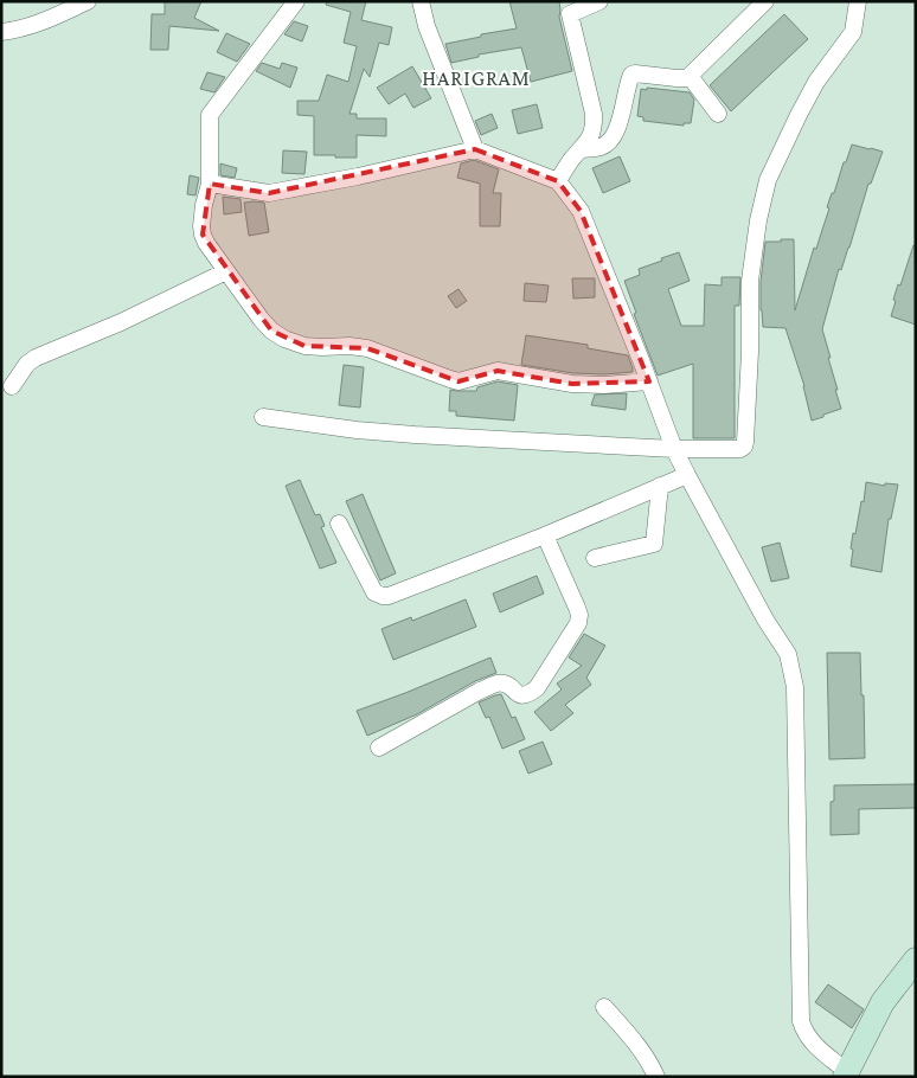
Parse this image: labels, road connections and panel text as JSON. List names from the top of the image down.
{
  "districts": ["HARIGRAM"]
}
